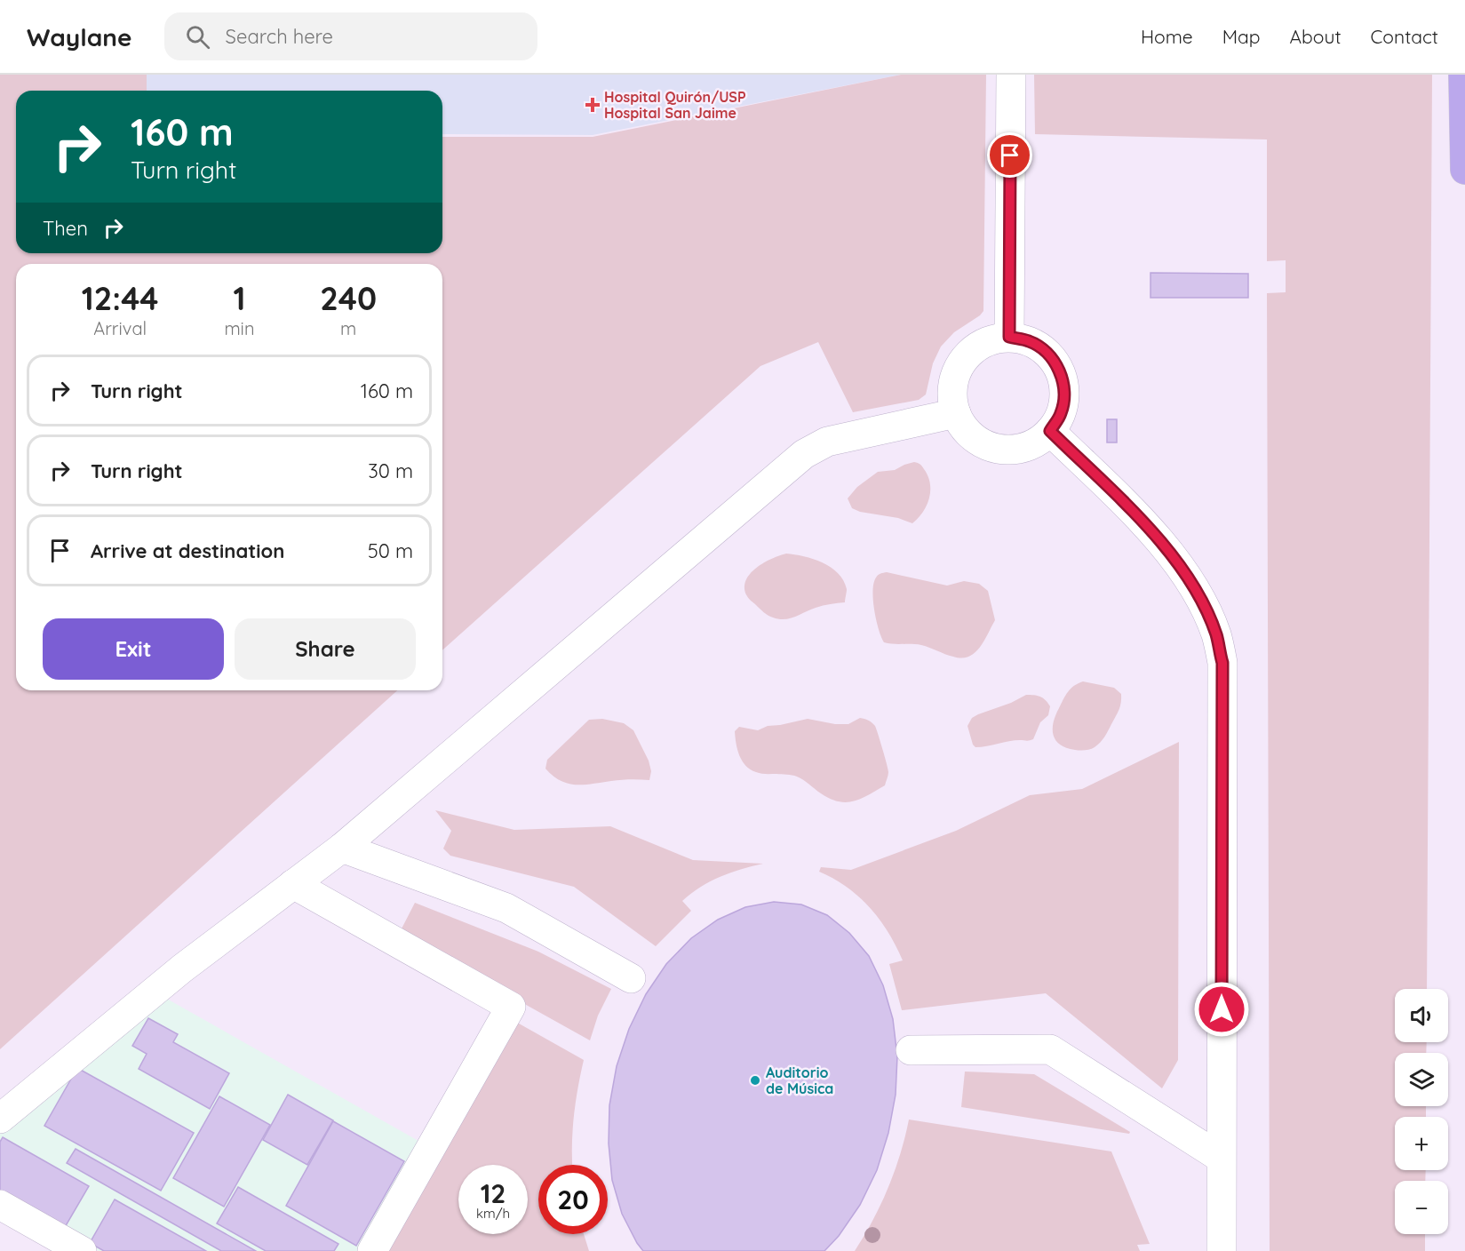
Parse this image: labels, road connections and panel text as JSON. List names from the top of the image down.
{
  "places": {
    "health": ["Hospital Quirón/USP Hospital San Jaime"],
    "other": ["Auditorio de Música"]
  },
  "page": {
    "header": "Waylane",
    "search": "Search here",
    "nav": [
      "Home",
      "Map",
      "About",
      "Contact"
    ],
    "turn": ["160 m", "Turn right"],
    "then": "Then",
    "eta": [
      "12:44",
      "Arrival",
      "1",
      "min",
      "240",
      "m"
    ],
    "list": [
      {
        "name": "Turn right",
        "value": "160 m"
      },
      {
        "name": "Turn right",
        "value": "30 m"
      },
      {
        "name": "Arrive at destination",
        "value": "50 m"
      }
    ],
    "buttons": ["Exit", "Share"],
    "map_buttons": ["+", "−"],
    "speed": "12 km/h",
    "limit": "20"
  }
}
